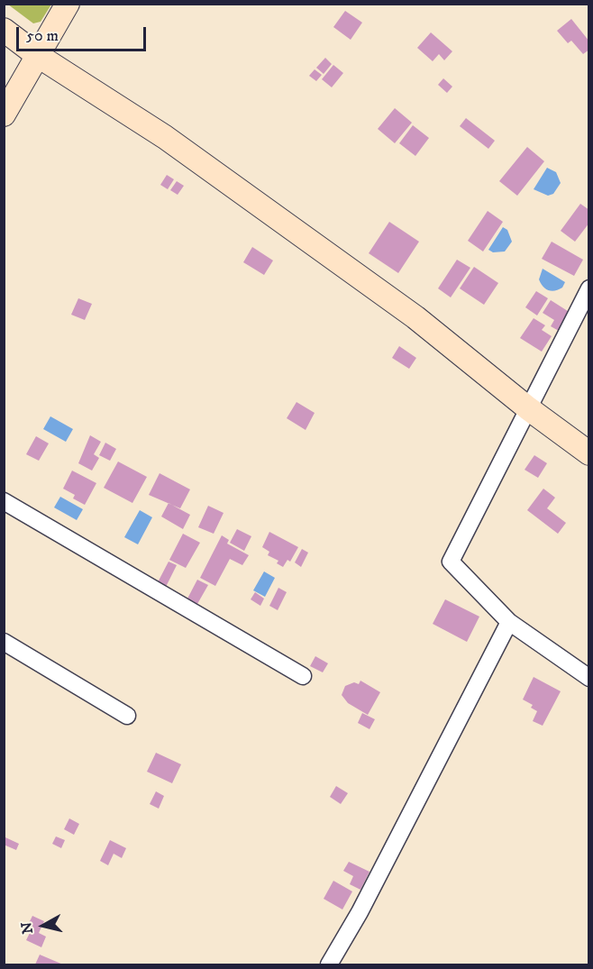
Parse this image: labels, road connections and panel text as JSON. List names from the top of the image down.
{
  "scale_bar": "50 m",
  "north": "left"
}
